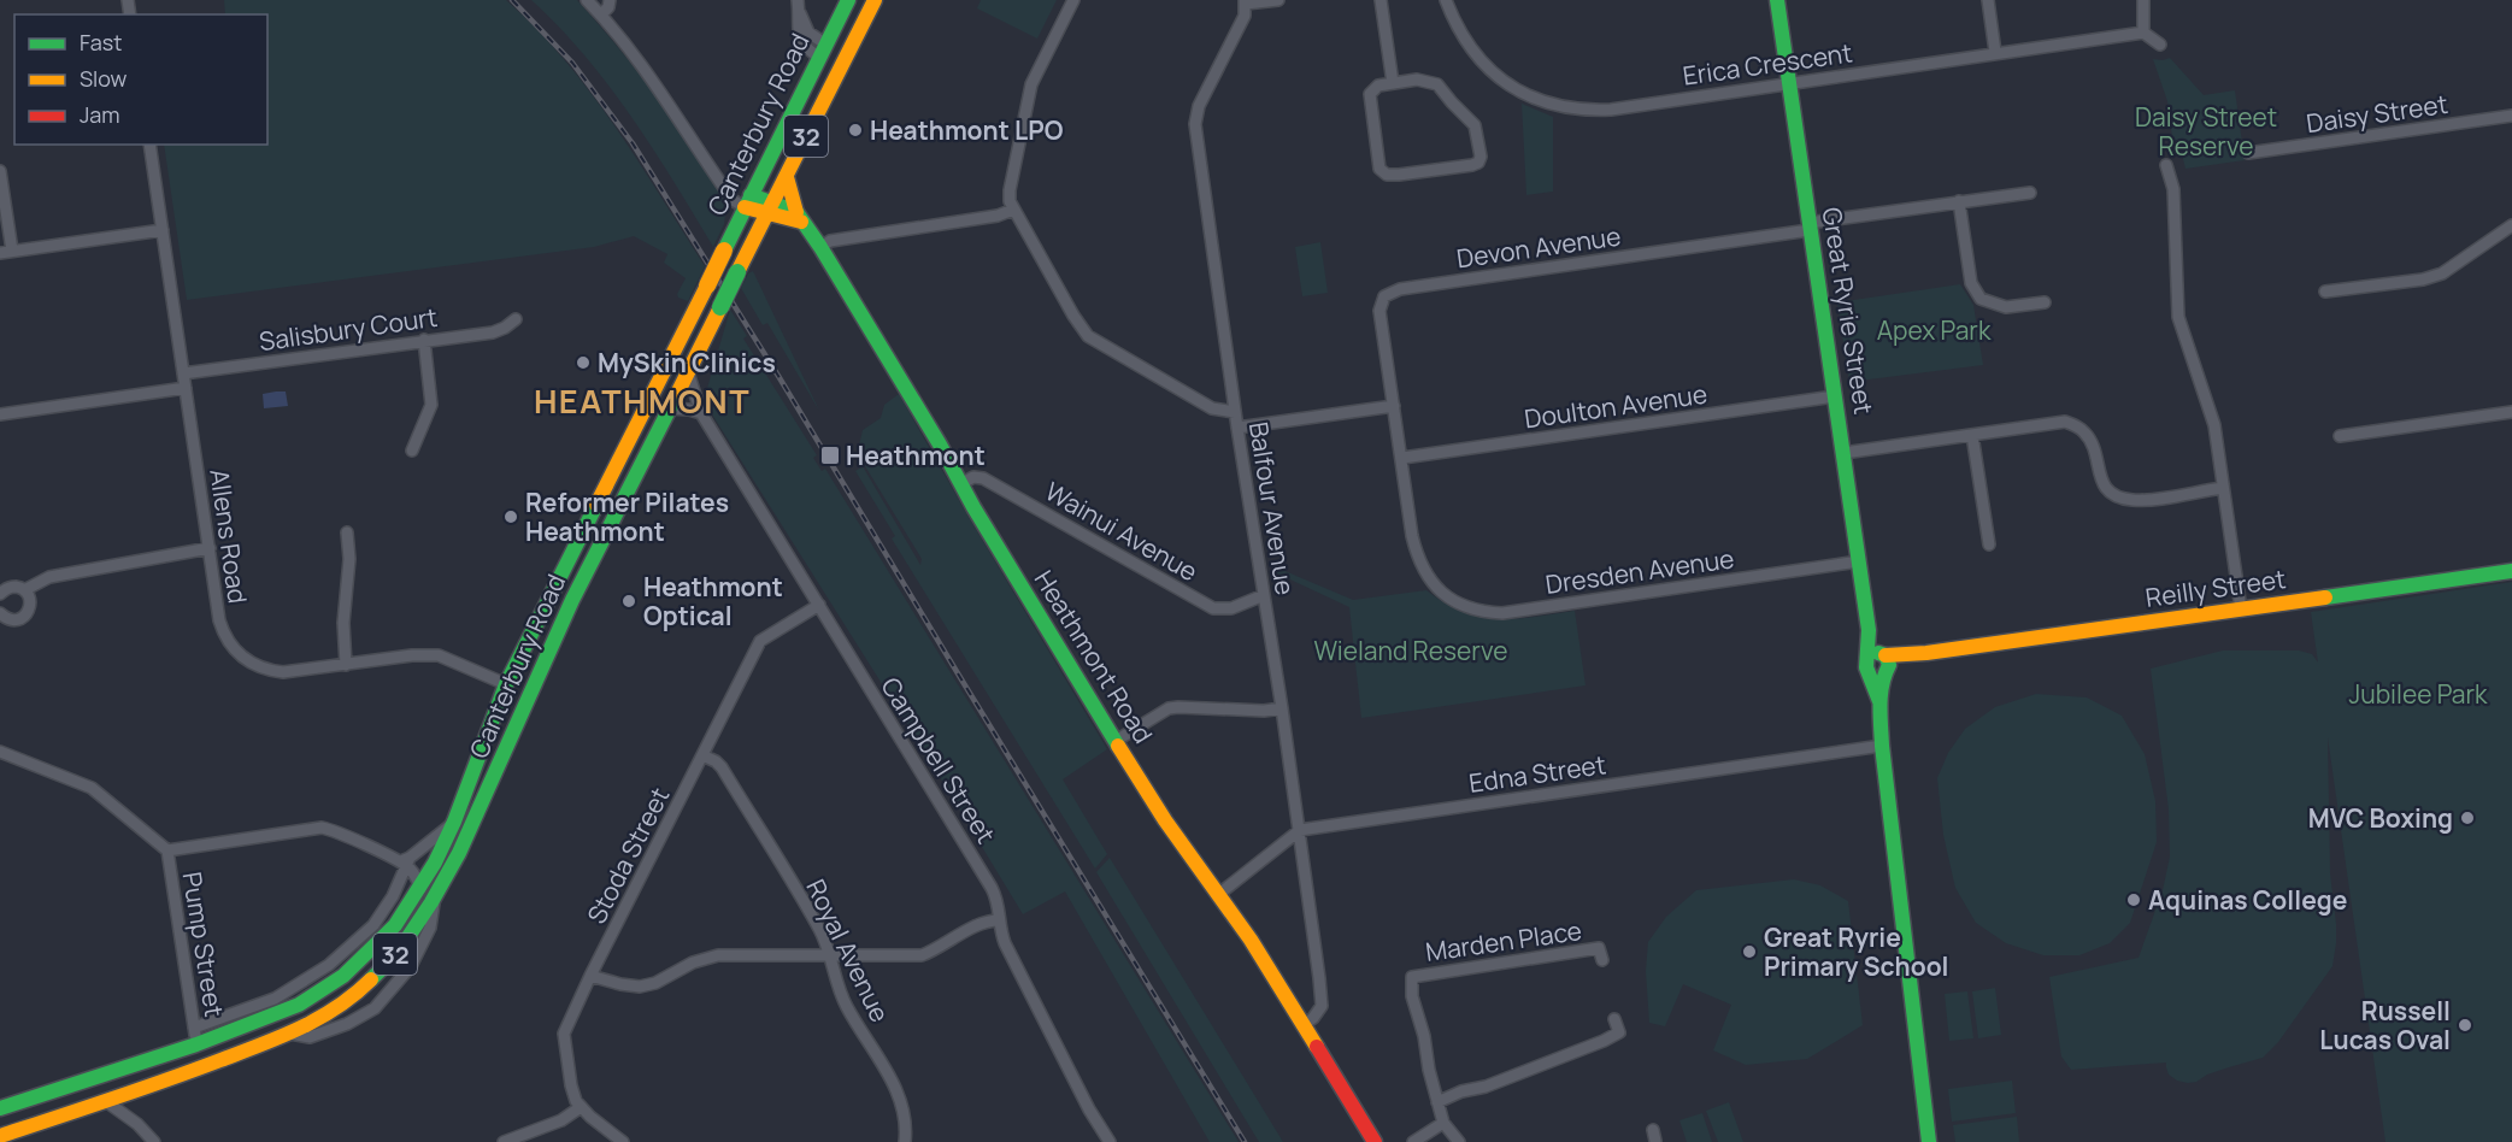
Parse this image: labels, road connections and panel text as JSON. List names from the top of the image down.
{
  "streets": {
    "main road": [
      "Canterbury Road",
      "32",
      "Great Ryrie Street",
      "Reilly Street",
      "Heathmont Road"
    ],
    "street": [
      "Erica Crescent",
      "Daisy Street",
      "Devon Avenue",
      "Salisbury Court",
      "Doulton Avenue",
      "Balfour Avenue",
      "Wainui Avenue",
      "Allens Road",
      "Dresden Avenue",
      "Campbell Street",
      "Edna Street",
      "Stoda Street",
      "Marden Place",
      "Pump Street",
      "Royal Avenue"
    ]
  },
  "crossings": [
    ["Erica Crescent", "Great Ryrie Street"],
    ["Canterbury Road", "Allens Road"],
    ["Canterbury Road", "Heathmont Road"],
    ["Canterbury Road", "Campbell Street"],
    ["Canterbury Road", "Pump Street"],
    ["Devon Avenue", "Great Ryrie Street"],
    ["Great Ryrie Street", "Doulton Avenue"],
    ["Great Ryrie Street", "Dresden Avenue"],
    ["Great Ryrie Street", "Reilly Street"],
    ["Great Ryrie Street", "Edna Street"],
    ["Salisbury Court", "Allens Road"],
    ["Doulton Avenue", "Dresden Avenue"],
    ["Balfour Avenue", "Wainui Avenue"],
    ["Balfour Avenue", "Heathmont Road"],
    ["Balfour Avenue", "Edna Street"],
    ["Wainui Avenue", "Heathmont Road"],
    ["Campbell Street", "Stoda Street"],
    ["Stoda Street", "Royal Avenue"]
  ],
  "districts": ["HEATHMONT"],
  "parks": [
    "Daisy Street Reserve",
    "Apex Park",
    "Wieland Reserve",
    "Jubilee Park"
  ],
  "places": {
    "other": [
      "Heathmont LPO",
      "MySkin Clinics",
      "Reformer Pilates Heathmont",
      "Heathmont Optical",
      "MVC Boxing",
      "Aquinas College",
      "Great Ryrie Primary School",
      "Russell Lucas Oval"
    ],
    "transit": ["Heathmont"]
  },
  "legend": ["Fast", "Slow", "Jam"]
}
